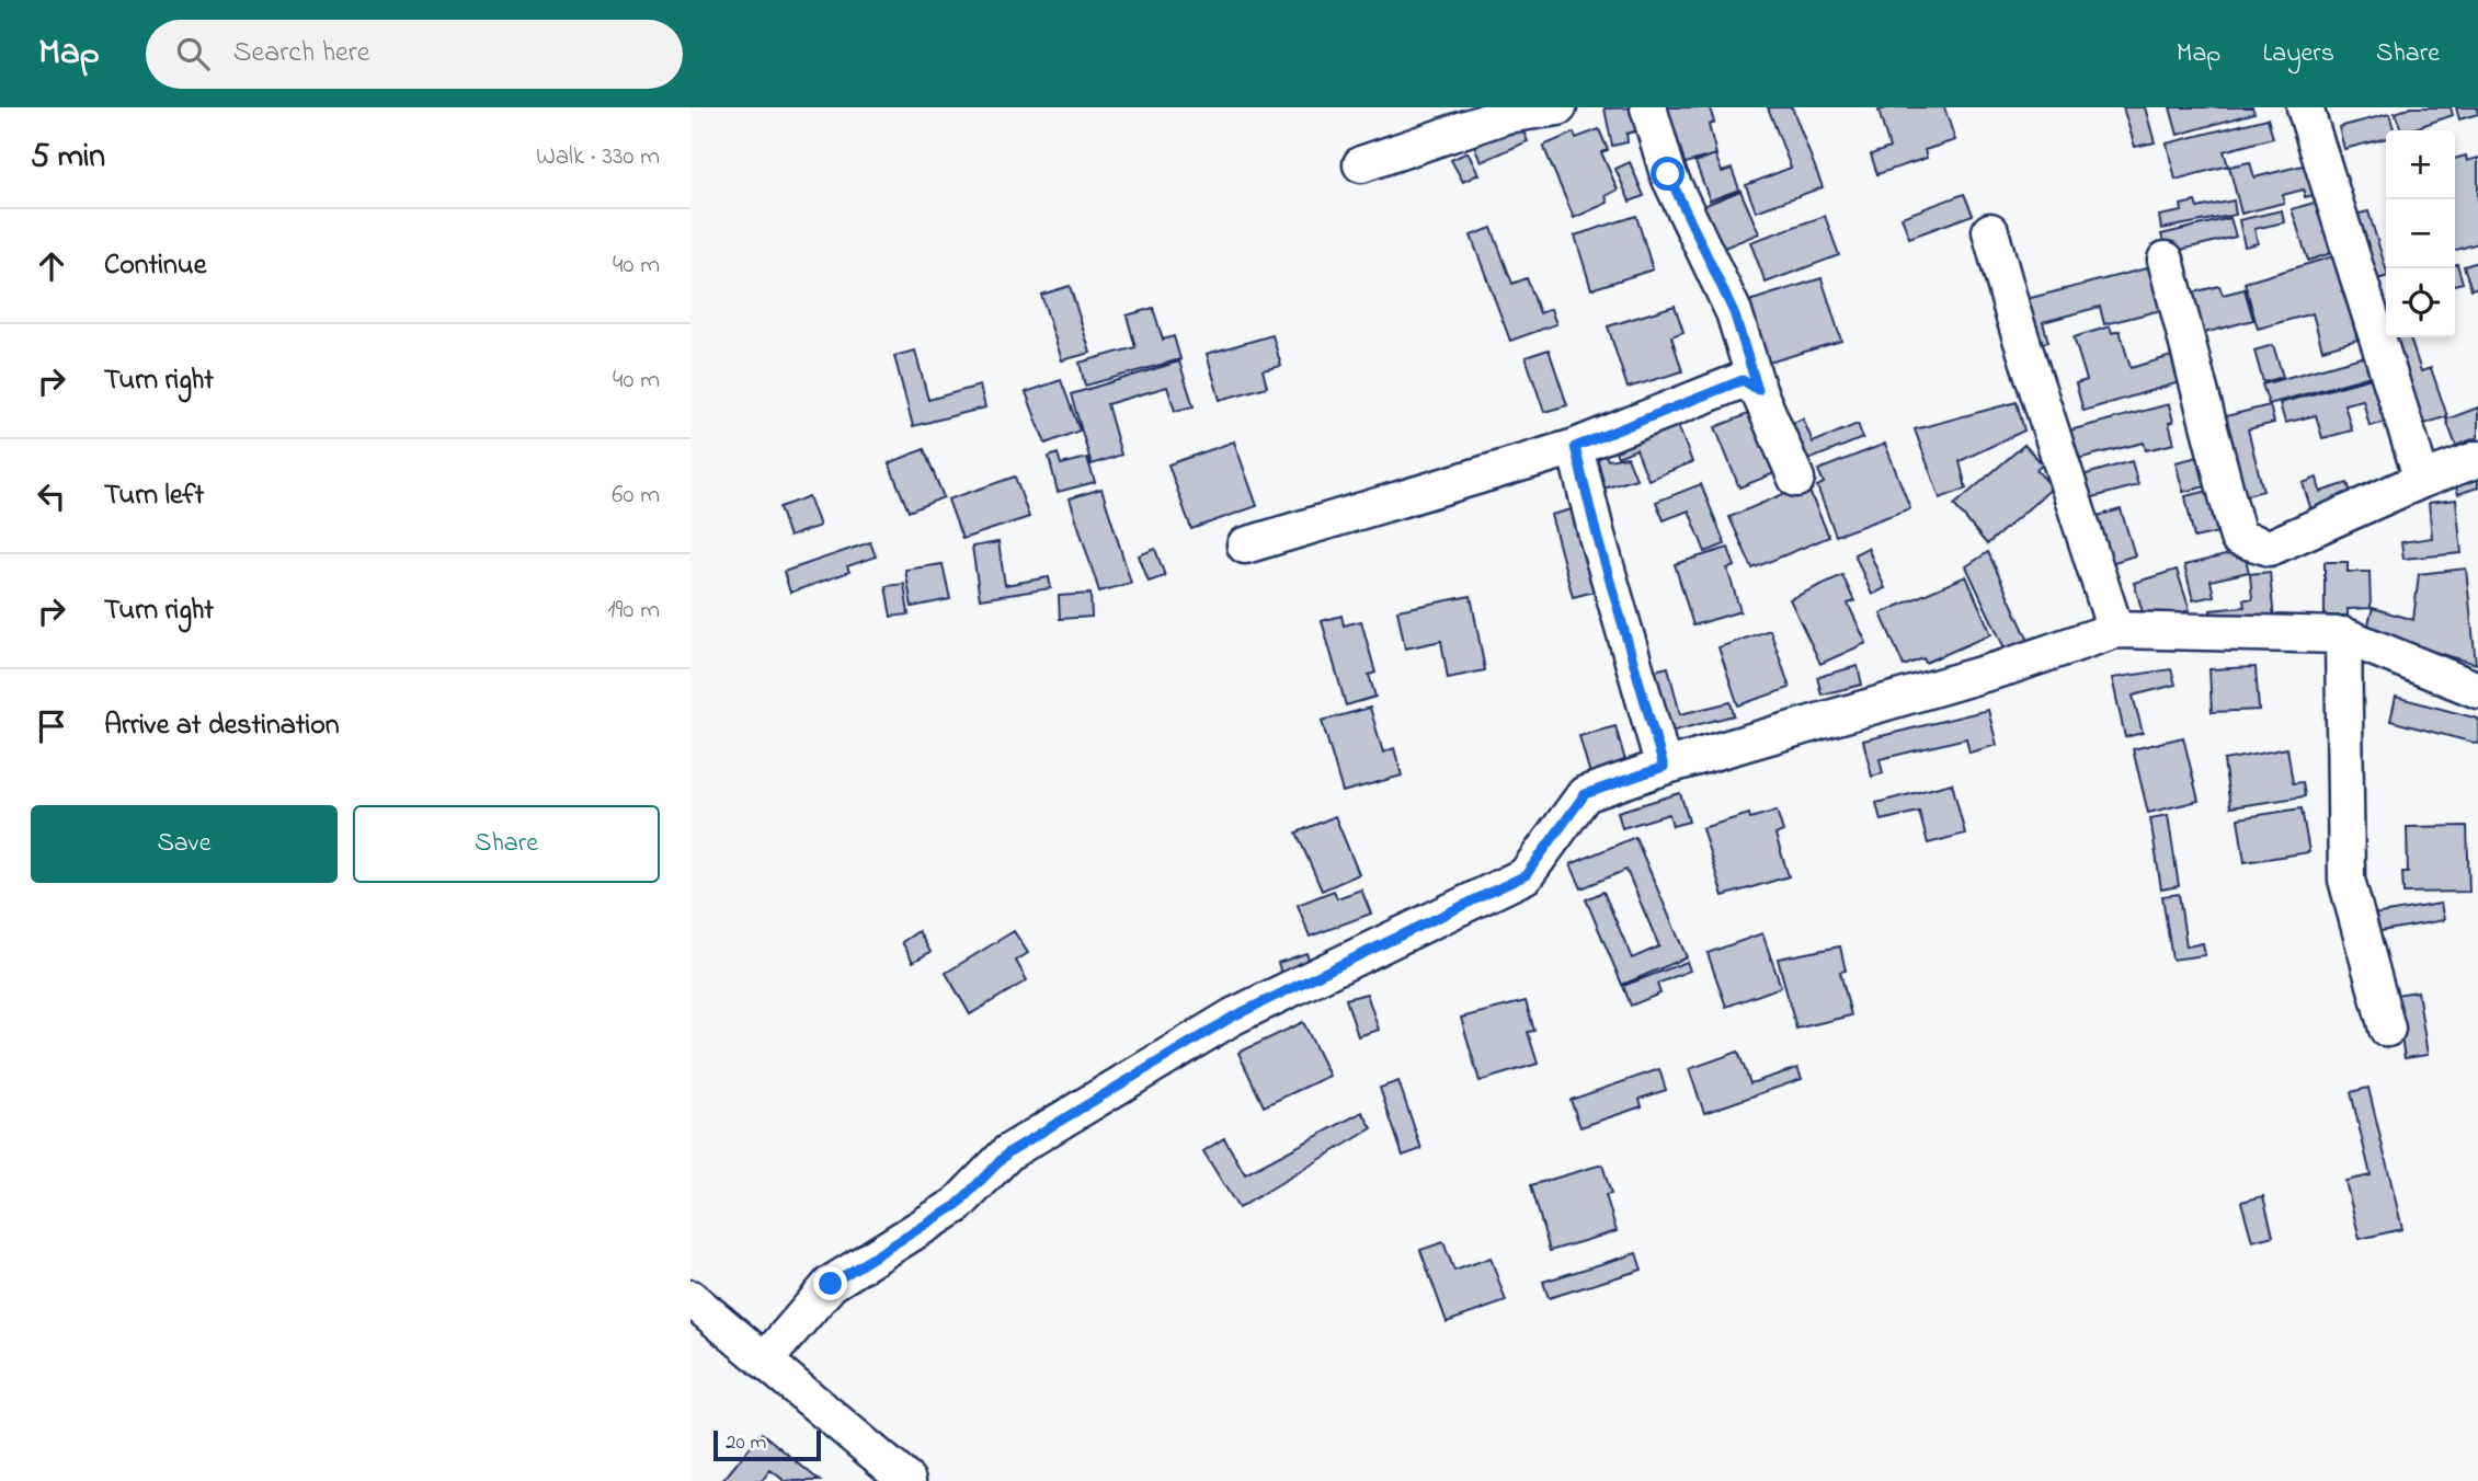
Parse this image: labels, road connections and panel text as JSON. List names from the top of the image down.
{
  "scale_bar": "20 m",
  "page": {
    "header": "Map",
    "search": "Search here",
    "nav": ["Map", "Layers", "Share"],
    "heading": ["5 min", "Walk · 330 m"],
    "map_buttons": ["+", "−"],
    "list": [
      ["Continue", "40 m"],
      ["Turn right", "40 m"],
      ["Turn left", "60 m"],
      ["Turn right", "190 m"],
      "Arrive at destination"
    ],
    "buttons": ["Save", "Share"],
    "scale": "20 m"
  }
}
